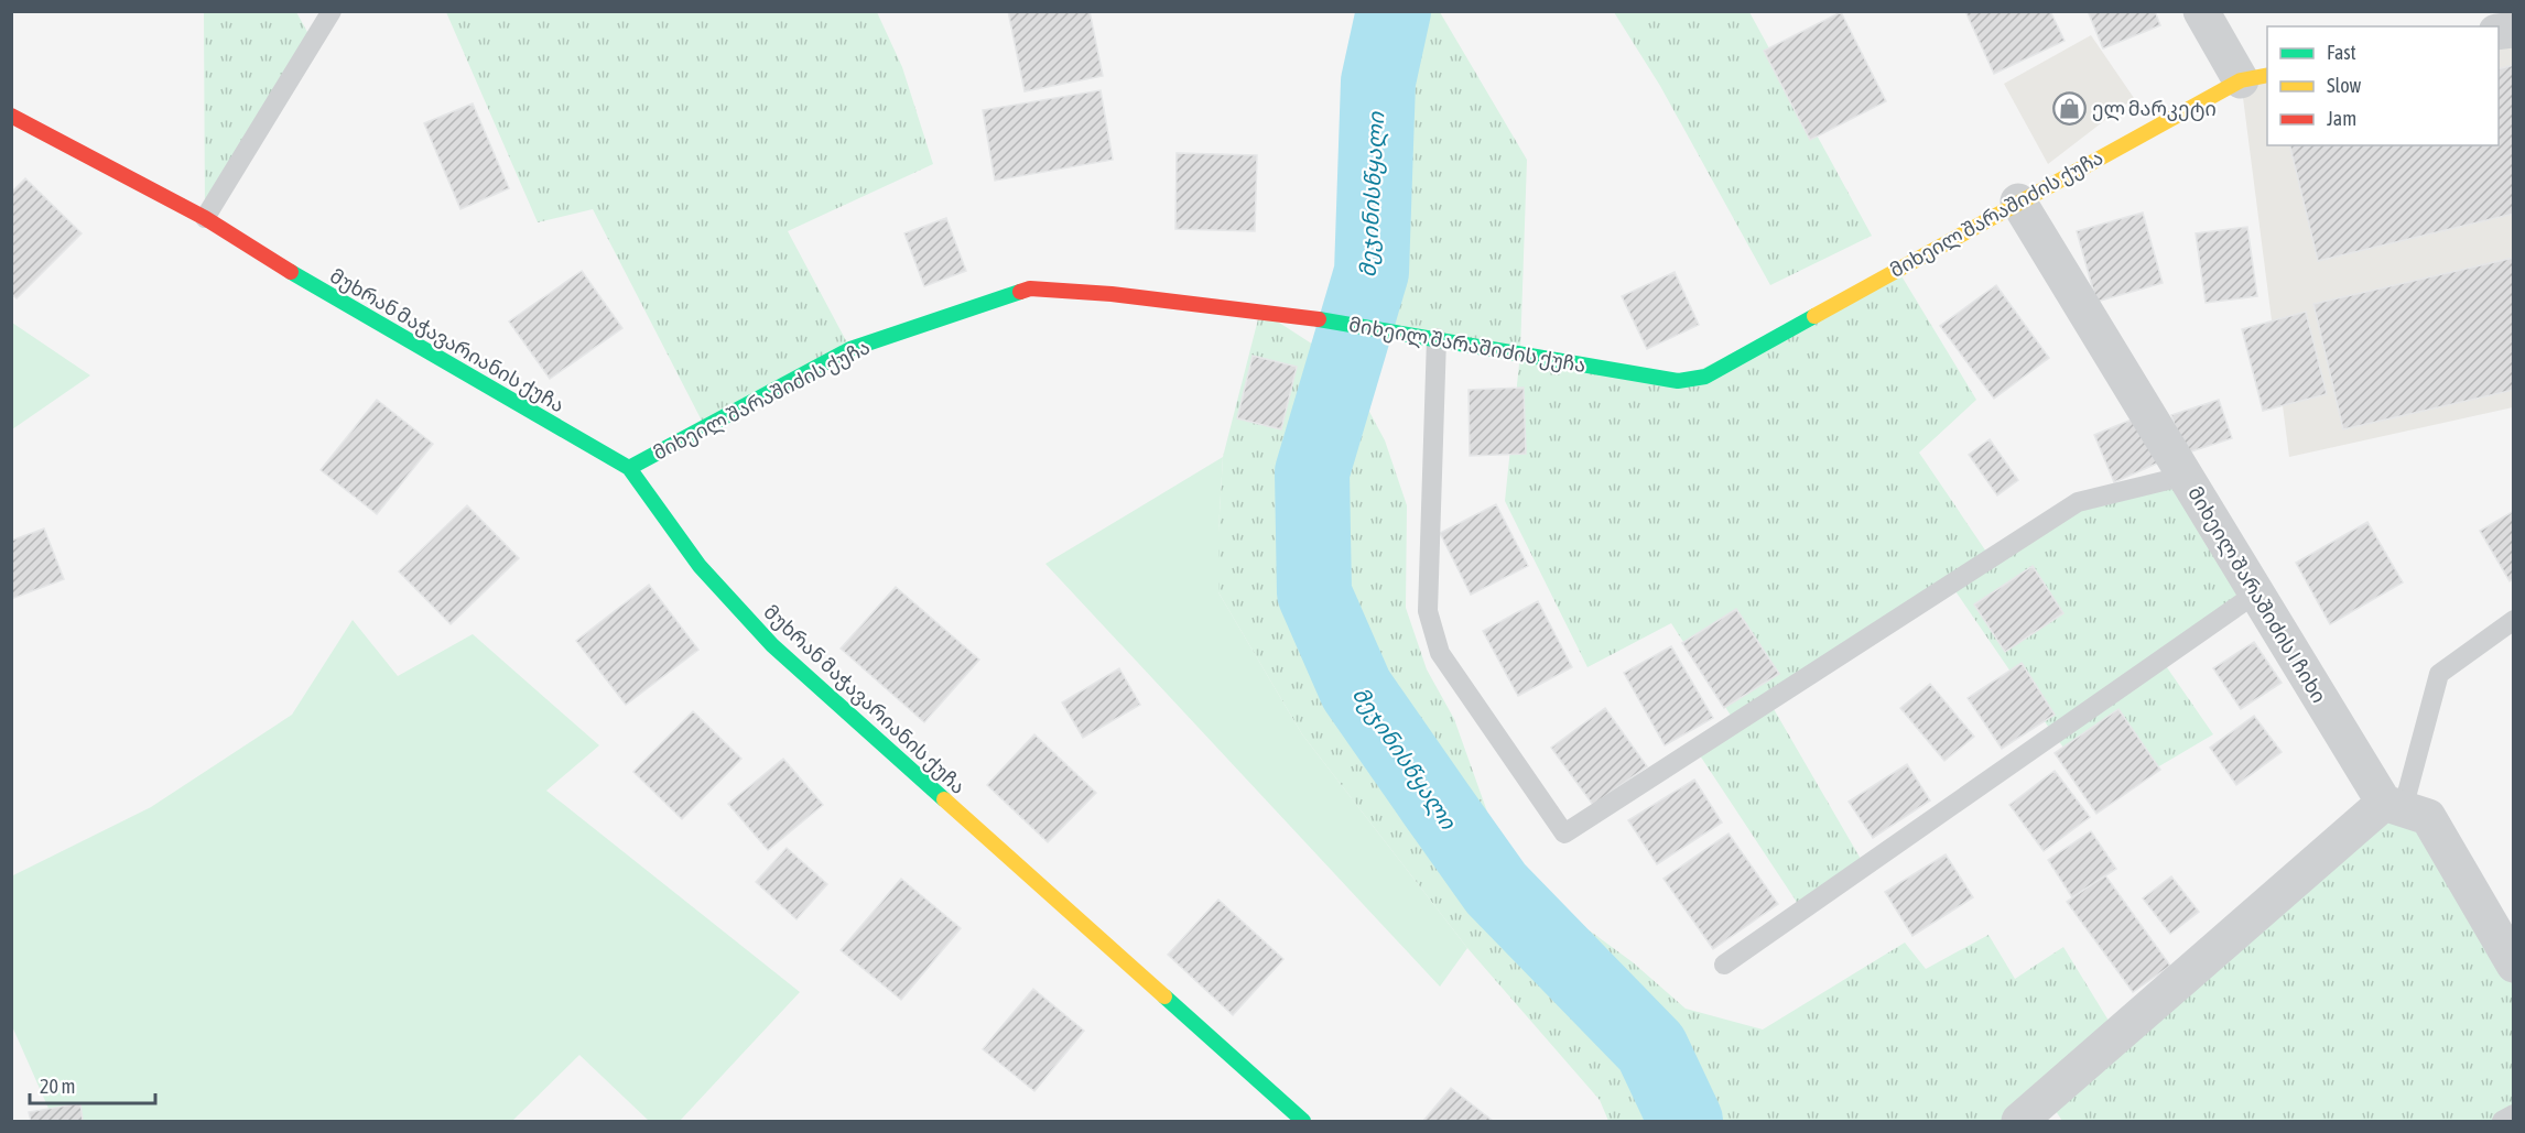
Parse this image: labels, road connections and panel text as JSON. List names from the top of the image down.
{
  "streets": {
    "street": ["მიხეილ შარაშიძის ქუჩა", "მუხრან მაჭავარიანის ქუჩა", "მიხეილ შარაშიძის I ჩიხი"]
  },
  "crossings": [
    ["მიხეილ შარაშიძის ქუჩა", "მუხრან მაჭავარიანის ქუჩა"],
    ["მიხეილ შარაშიძის ქუჩა", "მიხეილ შარაშიძის I ჩიხი"]
  ],
  "water": ["მეჯინისწყალი"],
  "places": {
    "shop": ["ელ მარკეტი"]
  },
  "legend": ["Fast", "Slow", "Jam"],
  "scale_bar": "20 m"
}
